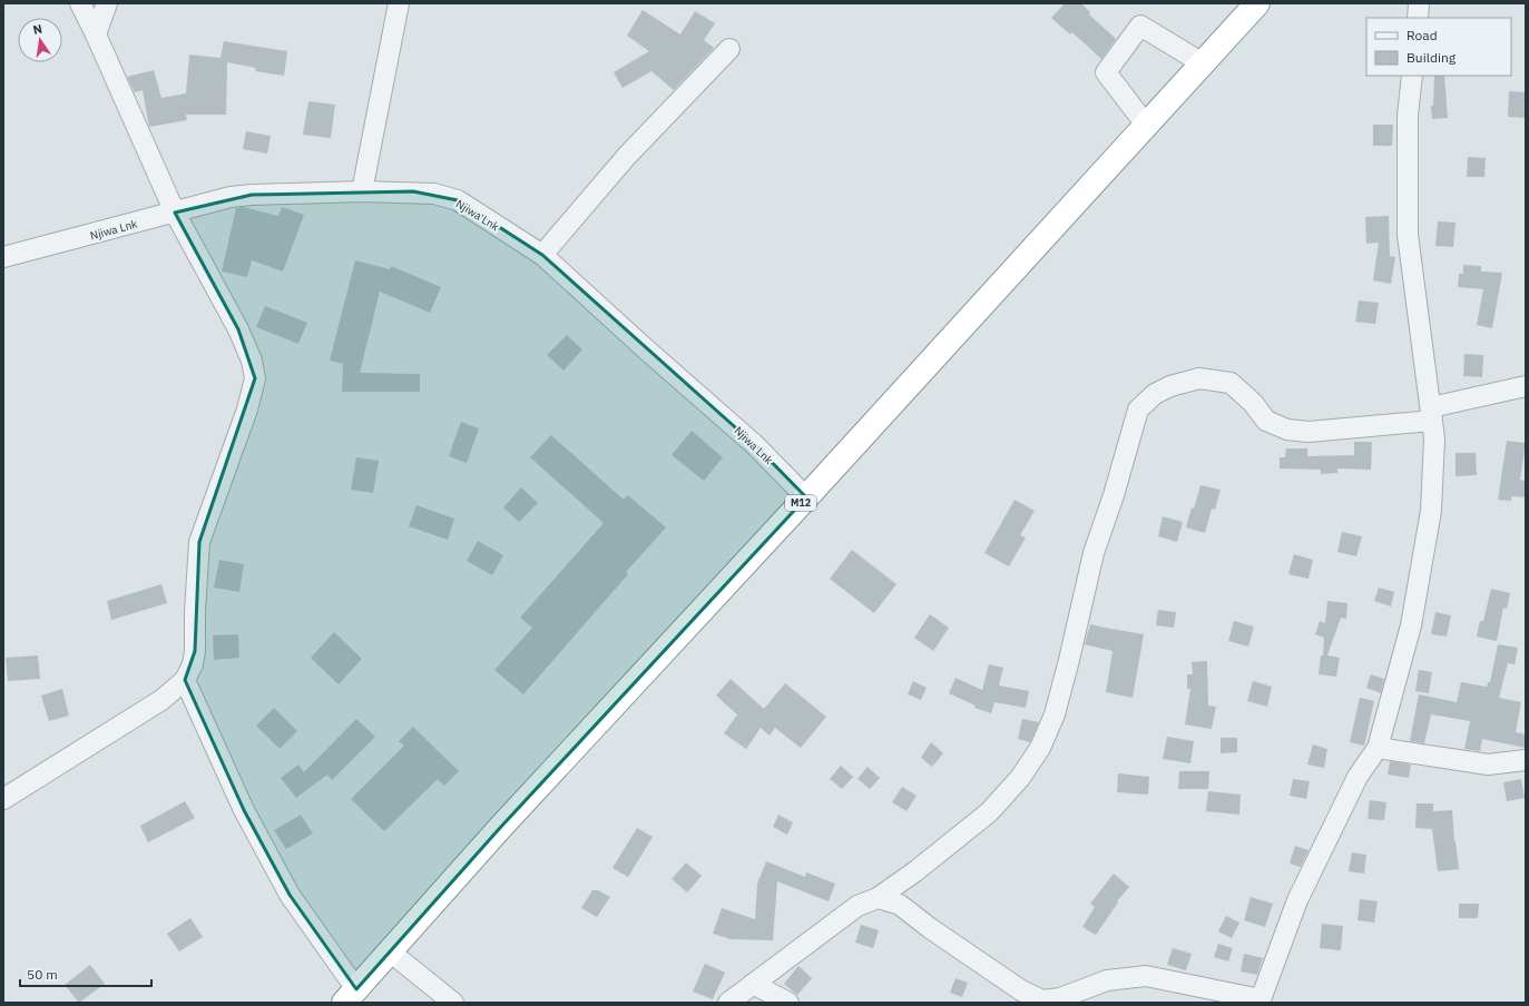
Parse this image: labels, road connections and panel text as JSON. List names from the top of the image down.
{
  "streets": {
    "highway": ["M12"],
    "street": ["Njiwa Lnk"]
  },
  "crossings": [
    ["Njiwa Lnk", "M12"]
  ],
  "legend": ["Road", "Building"],
  "scale_bar": "50 m",
  "north": "top"
}
